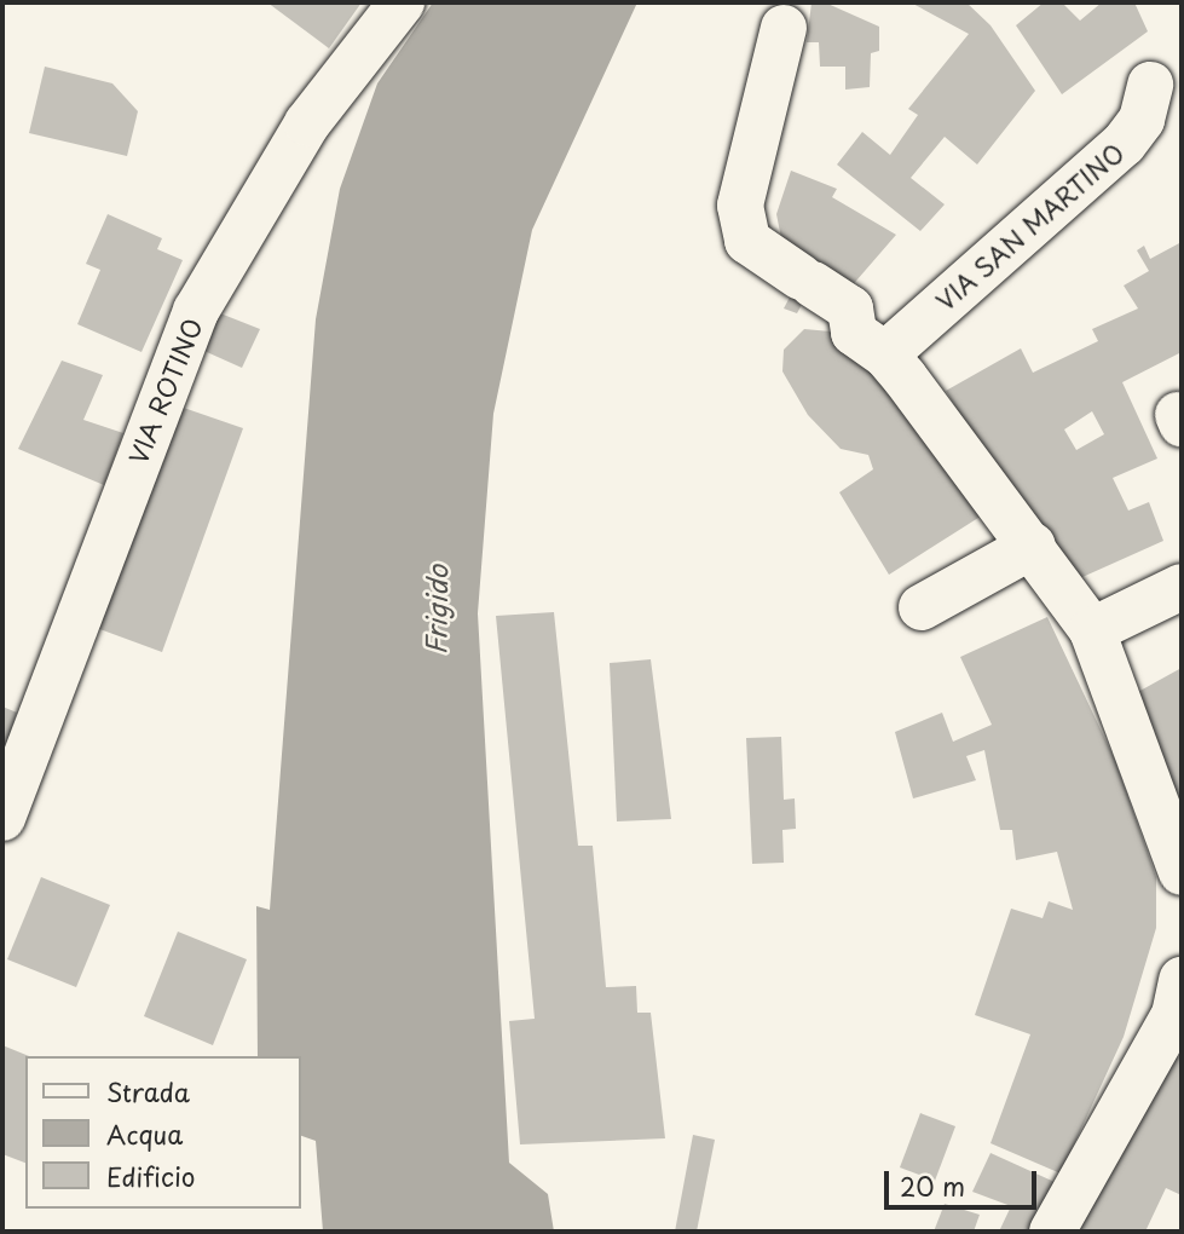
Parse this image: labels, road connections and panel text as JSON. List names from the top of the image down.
{
  "streets": {
    "street": ["VIA SAN MARTINO", "VIA ROTINO"]
  },
  "water": ["Frigido"],
  "legend": ["Strada", "Acqua", "Edificio"],
  "scale_bar": "20 m"
}
